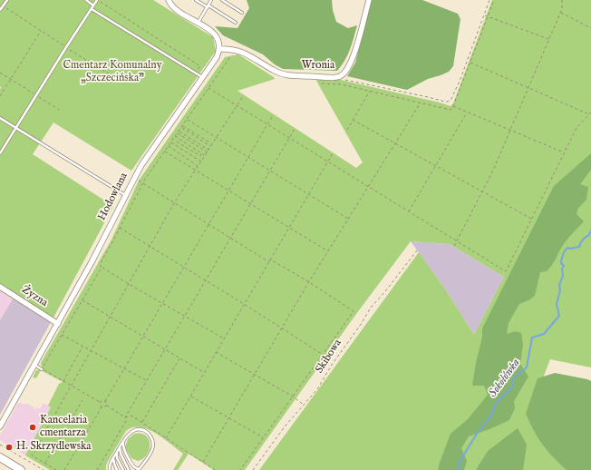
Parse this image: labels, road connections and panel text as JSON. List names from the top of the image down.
{
  "streets": {
    "street": ["Wronia", "Hodowlana", "Żyzna"],
    "path": ["Skibowa"]
  },
  "crossings": [
    ["Wronia", "Hodowlana"],
    ["Hodowlana", "Żyzna"]
  ],
  "water": ["Sokołówka"],
  "parks": ["Cmentarz Komunalny „Szczecińska”"],
  "places": ["Kancelaria cmentarza", "H. Skrzydlewska"]
}
